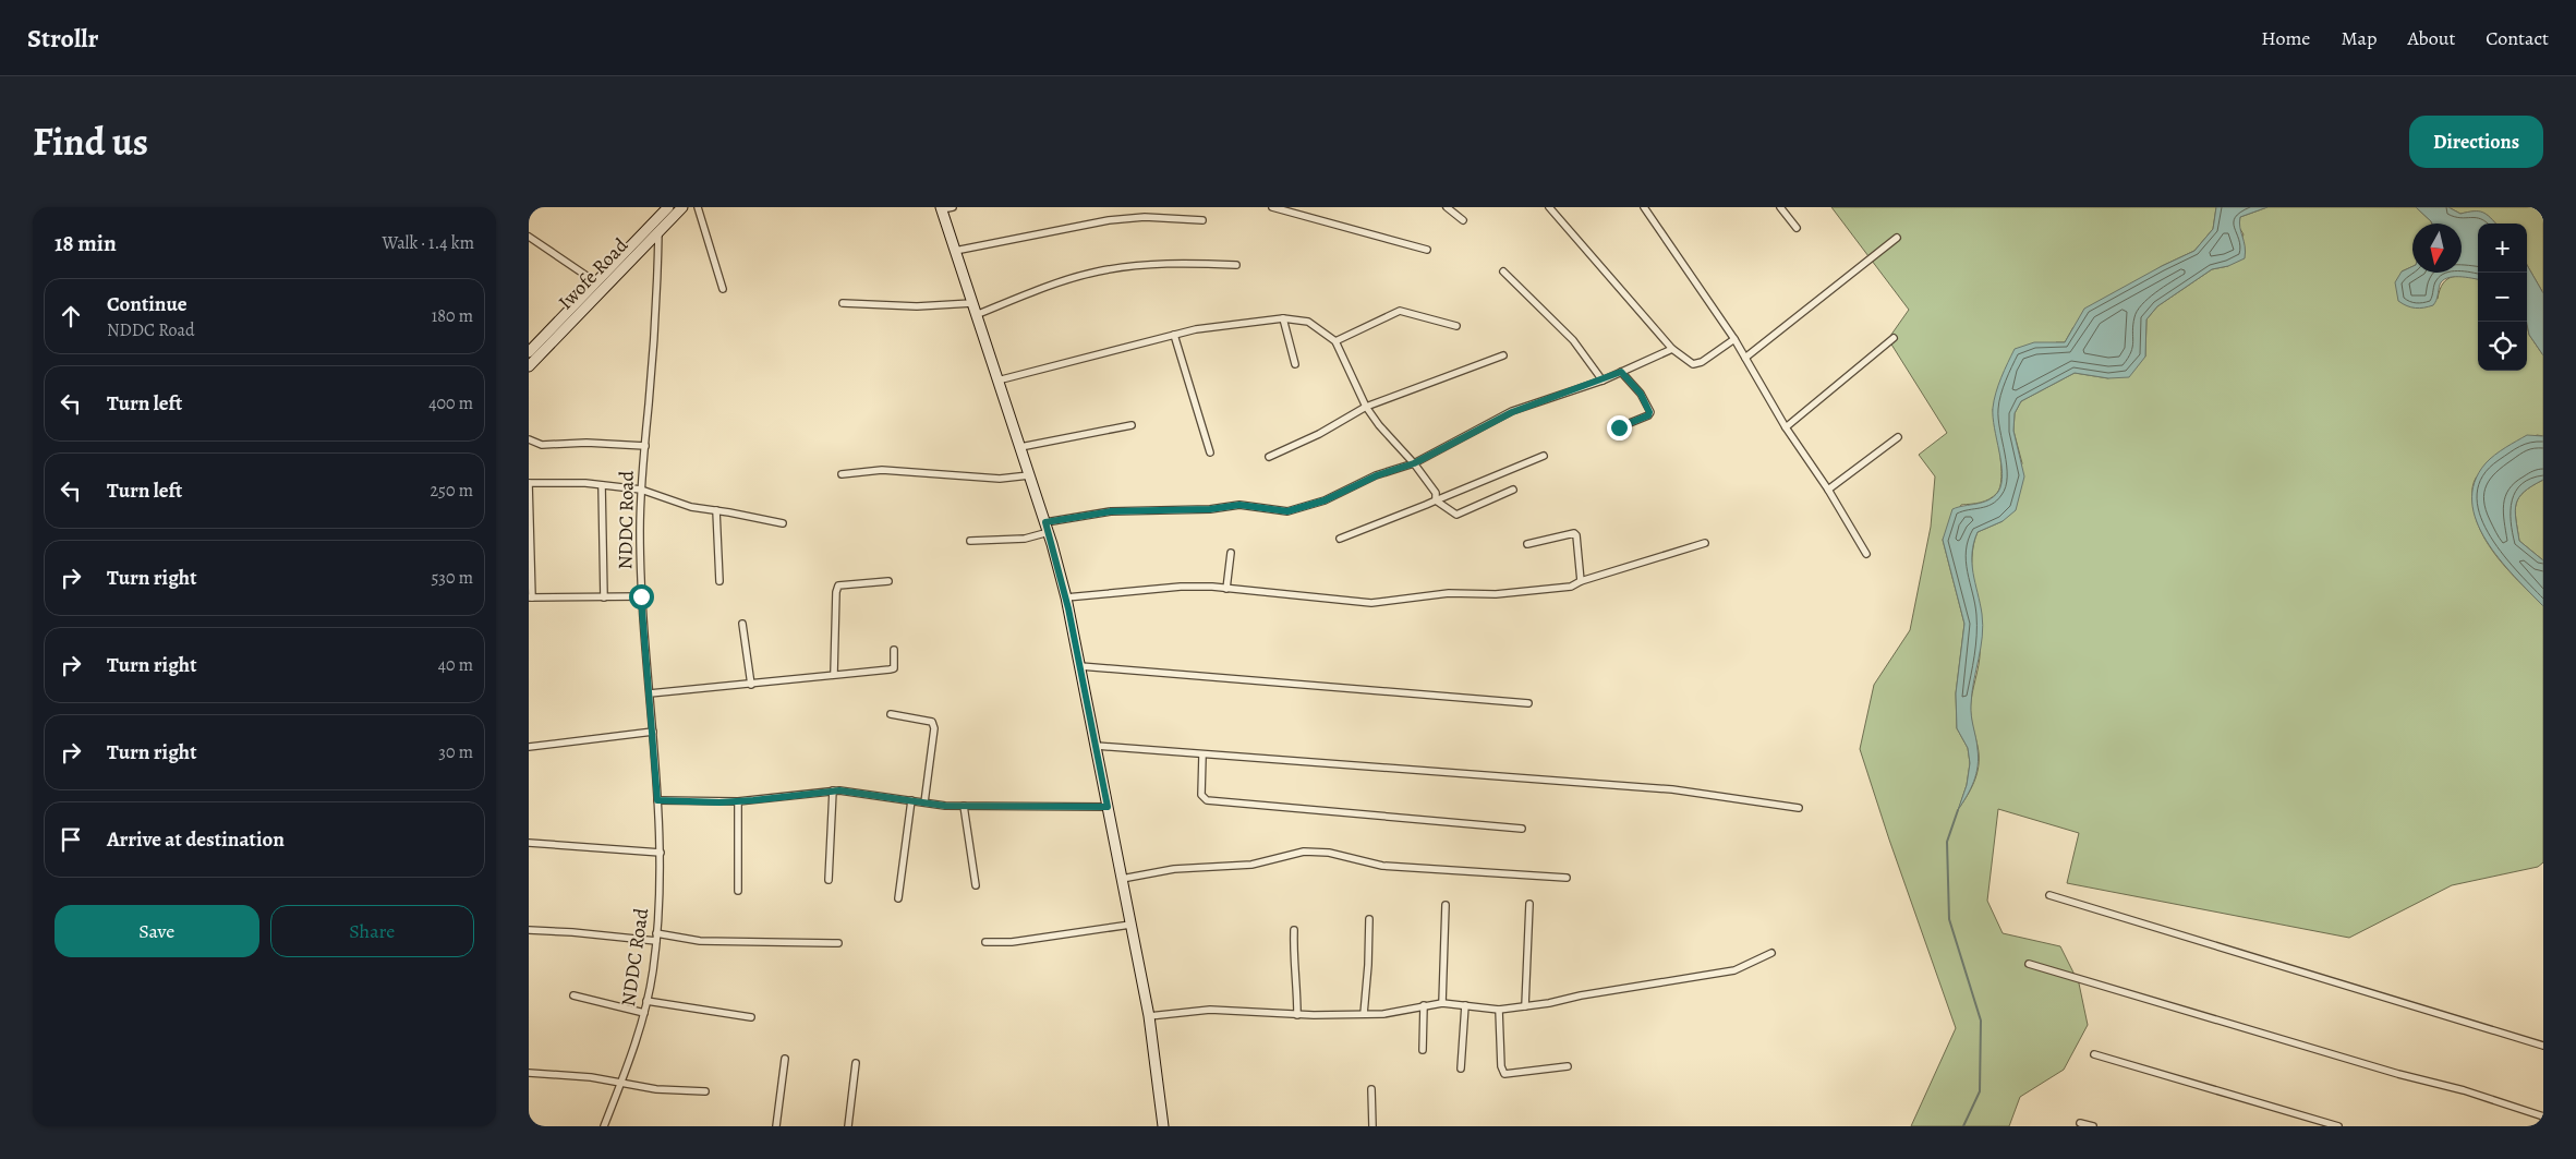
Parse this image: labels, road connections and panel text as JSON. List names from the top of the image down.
{
  "streets": {
    "street": ["Iwofe Road", "NDDC Road"]
  },
  "crossings": [
    ["Iwofe Road", "NDDC Road"]
  ],
  "north": "bottom",
  "page": {
    "header": "Strollr",
    "nav": [
      "Home",
      "Map",
      "About",
      "Contact"
    ],
    "title": "Find us",
    "buttons": [
      "Directions",
      ["Save", "Share"]
    ],
    "heading": ["18 min", "Walk · 1.4 km"],
    "map_buttons": ["+", "−"],
    "list": [
      ["Continue", "NDDC Road", "180 m"],
      ["Turn left", "400 m"],
      ["Turn left", "250 m"],
      ["Turn right", "530 m"],
      ["Turn right", "40 m"],
      ["Turn right", "30 m"],
      "Arrive at destination"
    ]
  }
}
